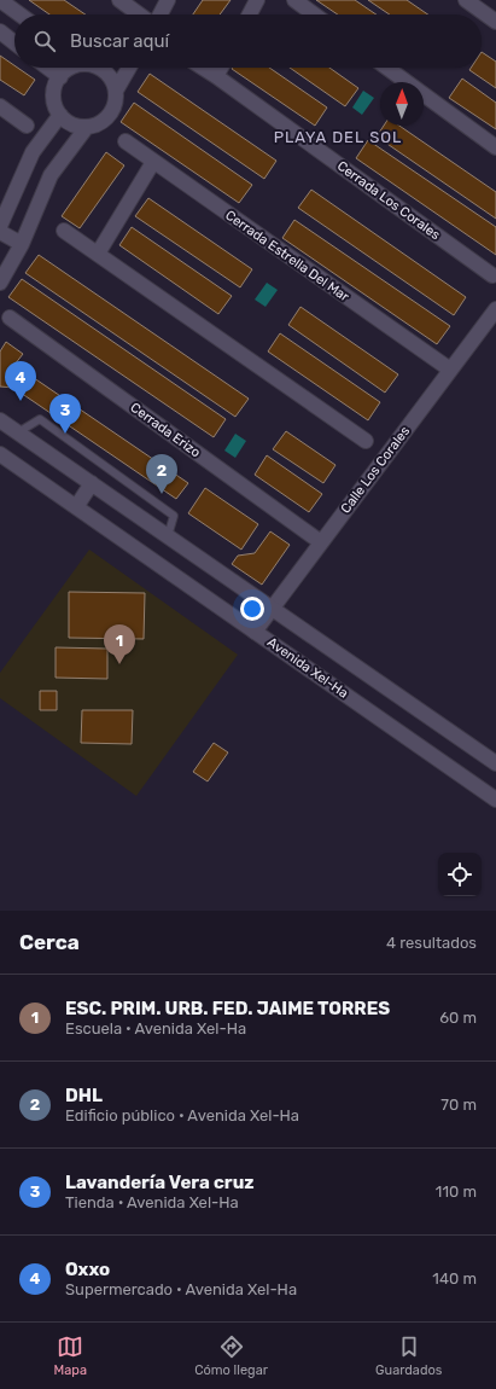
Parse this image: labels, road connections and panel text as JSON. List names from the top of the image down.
{
  "streets": {
    "street": [
      "Cerrada Los Corales",
      "Cerrada Estrella Del Mar",
      "Cerrada Erizo",
      "Calle Los Corales",
      "Avenida Xel-Ha"
    ]
  },
  "crossings": [
    ["Cerrada Estrella Del Mar", "Calle Los Corales"],
    ["Cerrada Erizo", "Calle Los Corales"],
    ["Calle Los Corales", "Avenida Xel-Ha"]
  ],
  "districts": ["PLAYA DEL SOL"],
  "north": "top",
  "page": {
    "search": "Buscar aquí",
    "pins": [
      "4",
      "3",
      "2",
      "1"
    ],
    "heading": ["Cerca", "4 resultados"],
    "list": [
      {
        "mark": "1",
        "name": "ESC. PRIM. URB. FED. JAIME TORRES",
        "note": "Escuela · Avenida Xel-Ha",
        "value": "60 m"
      },
      {
        "mark": "2",
        "name": "DHL",
        "note": "Edificio público · Avenida Xel-Ha",
        "value": "70 m"
      },
      {
        "mark": "3",
        "name": "Lavandería Vera cruz",
        "note": "Tienda · Avenida Xel-Ha",
        "value": "110 m"
      },
      {
        "mark": "4",
        "name": "Oxxo",
        "note": "Supermercado · Avenida Xel-Ha",
        "value": "140 m"
      }
    ],
    "nav": ["Mapa", "Cómo llegar", "Guardados"]
  }
}
